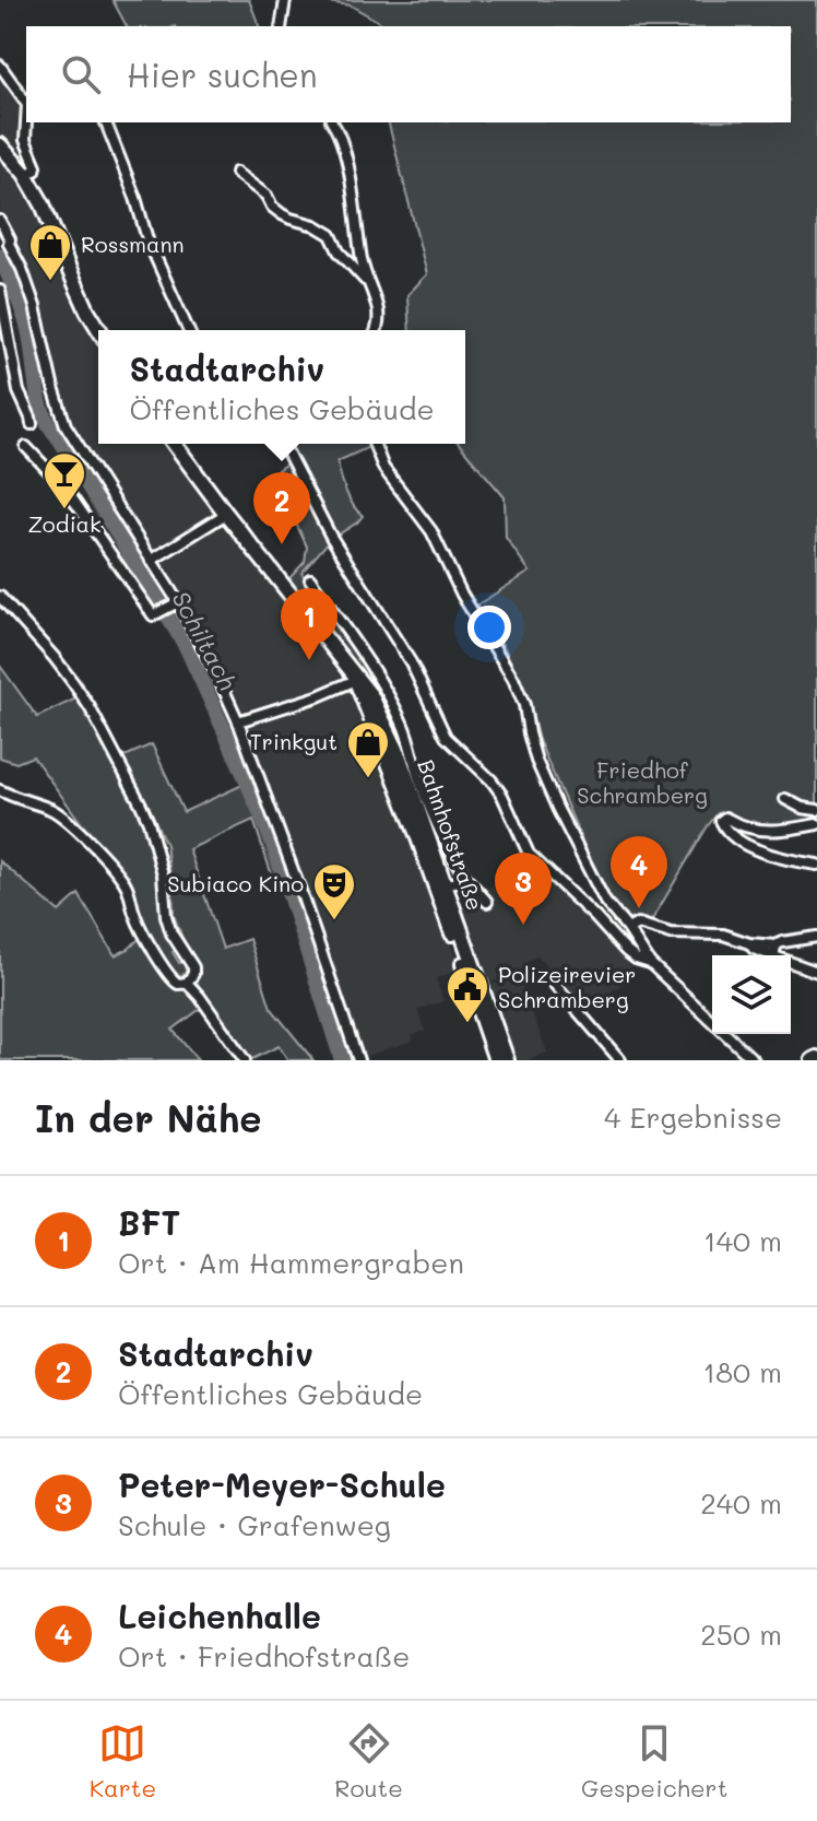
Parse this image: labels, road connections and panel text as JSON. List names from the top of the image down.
{
  "streets": {
    "main road": ["Bahnhofstraße"]
  },
  "water": ["Schiltach"],
  "parks": ["Friedhof Schramberg"],
  "places": {
    "shop": ["Rossmann", "Trinkgut"],
    "bar": ["Zodiak"],
    "theatre": ["Subiaco Kino"],
    "public building": ["Polizeirevier Schramberg"]
  },
  "page": {
    "search": "Hier suchen",
    "popup": ["Stadtarchiv", "Öffentliches Gebäude"],
    "pins": [
      "2",
      "1",
      "4",
      "3"
    ],
    "heading": ["In der Nähe", "4 Ergebnisse"],
    "list": [
      {
        "mark": "1",
        "name": "BFT",
        "note": "Ort · Am Hammergraben",
        "value": "140 m"
      },
      {
        "mark": "2",
        "name": "Stadtarchiv",
        "note": "Öffentliches Gebäude",
        "value": "180 m"
      },
      {
        "mark": "3",
        "name": "Peter-Meyer-Schule",
        "note": "Schule · Grafenweg",
        "value": "240 m"
      },
      {
        "mark": "4",
        "name": "Leichenhalle",
        "note": "Ort · Friedhofstraße",
        "value": "250 m"
      }
    ],
    "nav": ["Karte", "Route", "Gespeichert"]
  }
}
